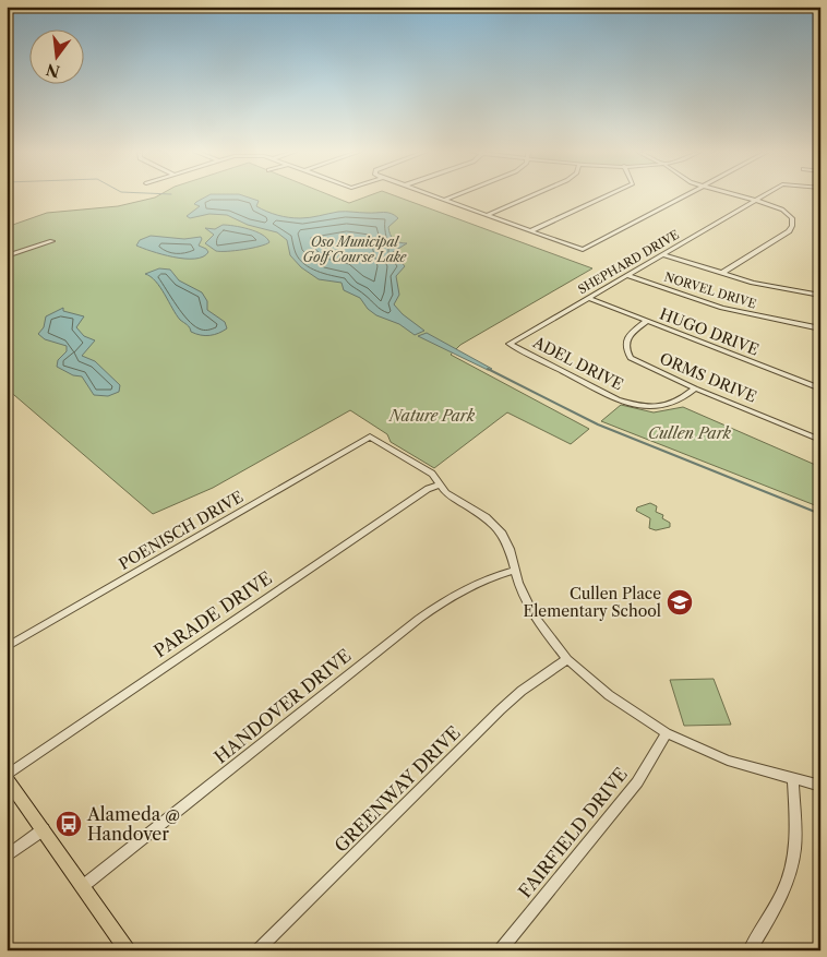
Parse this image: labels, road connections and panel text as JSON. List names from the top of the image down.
{
  "streets": {
    "street": [
      "SHEPHARD DRIVE",
      "NORVEL DRIVE",
      "HUGO DRIVE",
      "ADEL DRIVE",
      "ORMS DRIVE",
      "POENISCH DRIVE",
      "PARADE DRIVE",
      "HANDOVER DRIVE",
      "GREENWAY DRIVE",
      "FAIRFIELD DRIVE"
    ]
  },
  "crossings": [
    ["SHEPHARD DRIVE", "NORVEL DRIVE"],
    ["SHEPHARD DRIVE", "HUGO DRIVE"],
    ["SHEPHARD DRIVE", "ADEL DRIVE"],
    ["HUGO DRIVE", "ORMS DRIVE"],
    ["ADEL DRIVE", "ORMS DRIVE"],
    ["POENISCH DRIVE", "PARADE DRIVE"]
  ],
  "water": ["Oso Municipal Golf Course Lake"],
  "parks": ["Nature Park", "Cullen Park"],
  "places": {
    "school or university": ["Cullen Place Elementary School"],
    "bus stop": ["Alameda @ Handover"]
  },
  "north": "bottom"
}
